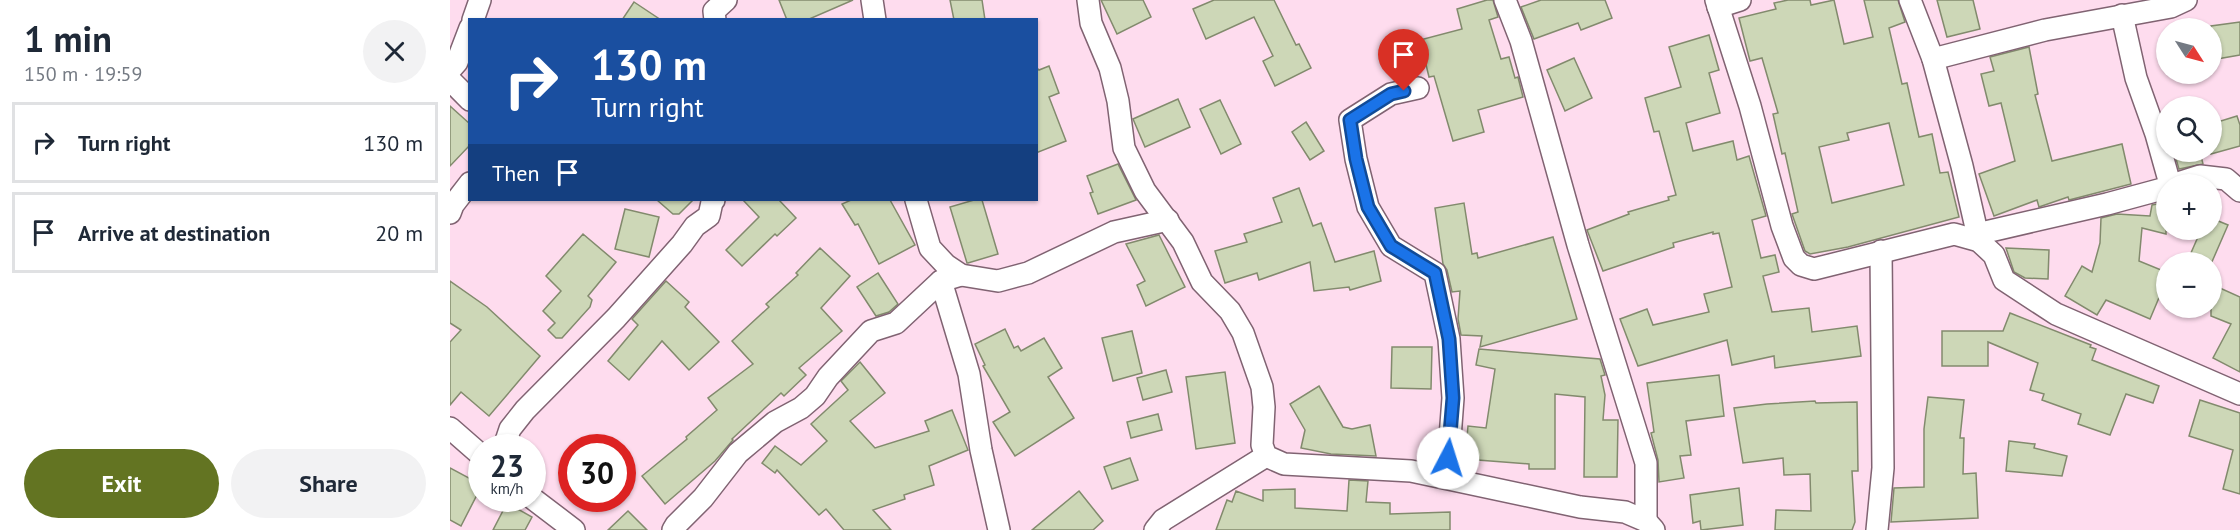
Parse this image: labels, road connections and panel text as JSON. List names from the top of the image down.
{
  "north": "bottom right",
  "page": {
    "heading": ["1 min", "150 m · 19:59"],
    "map_buttons": ["+", "−"],
    "turn": ["130 m", "Turn right"],
    "list": [
      {
        "name": "Turn right",
        "value": "130 m"
      },
      {
        "name": "Arrive at destination",
        "value": "20 m"
      }
    ],
    "then": "Then",
    "speed": "23 km/h",
    "limit": "30",
    "buttons": ["Exit", "Share"]
  }
}
